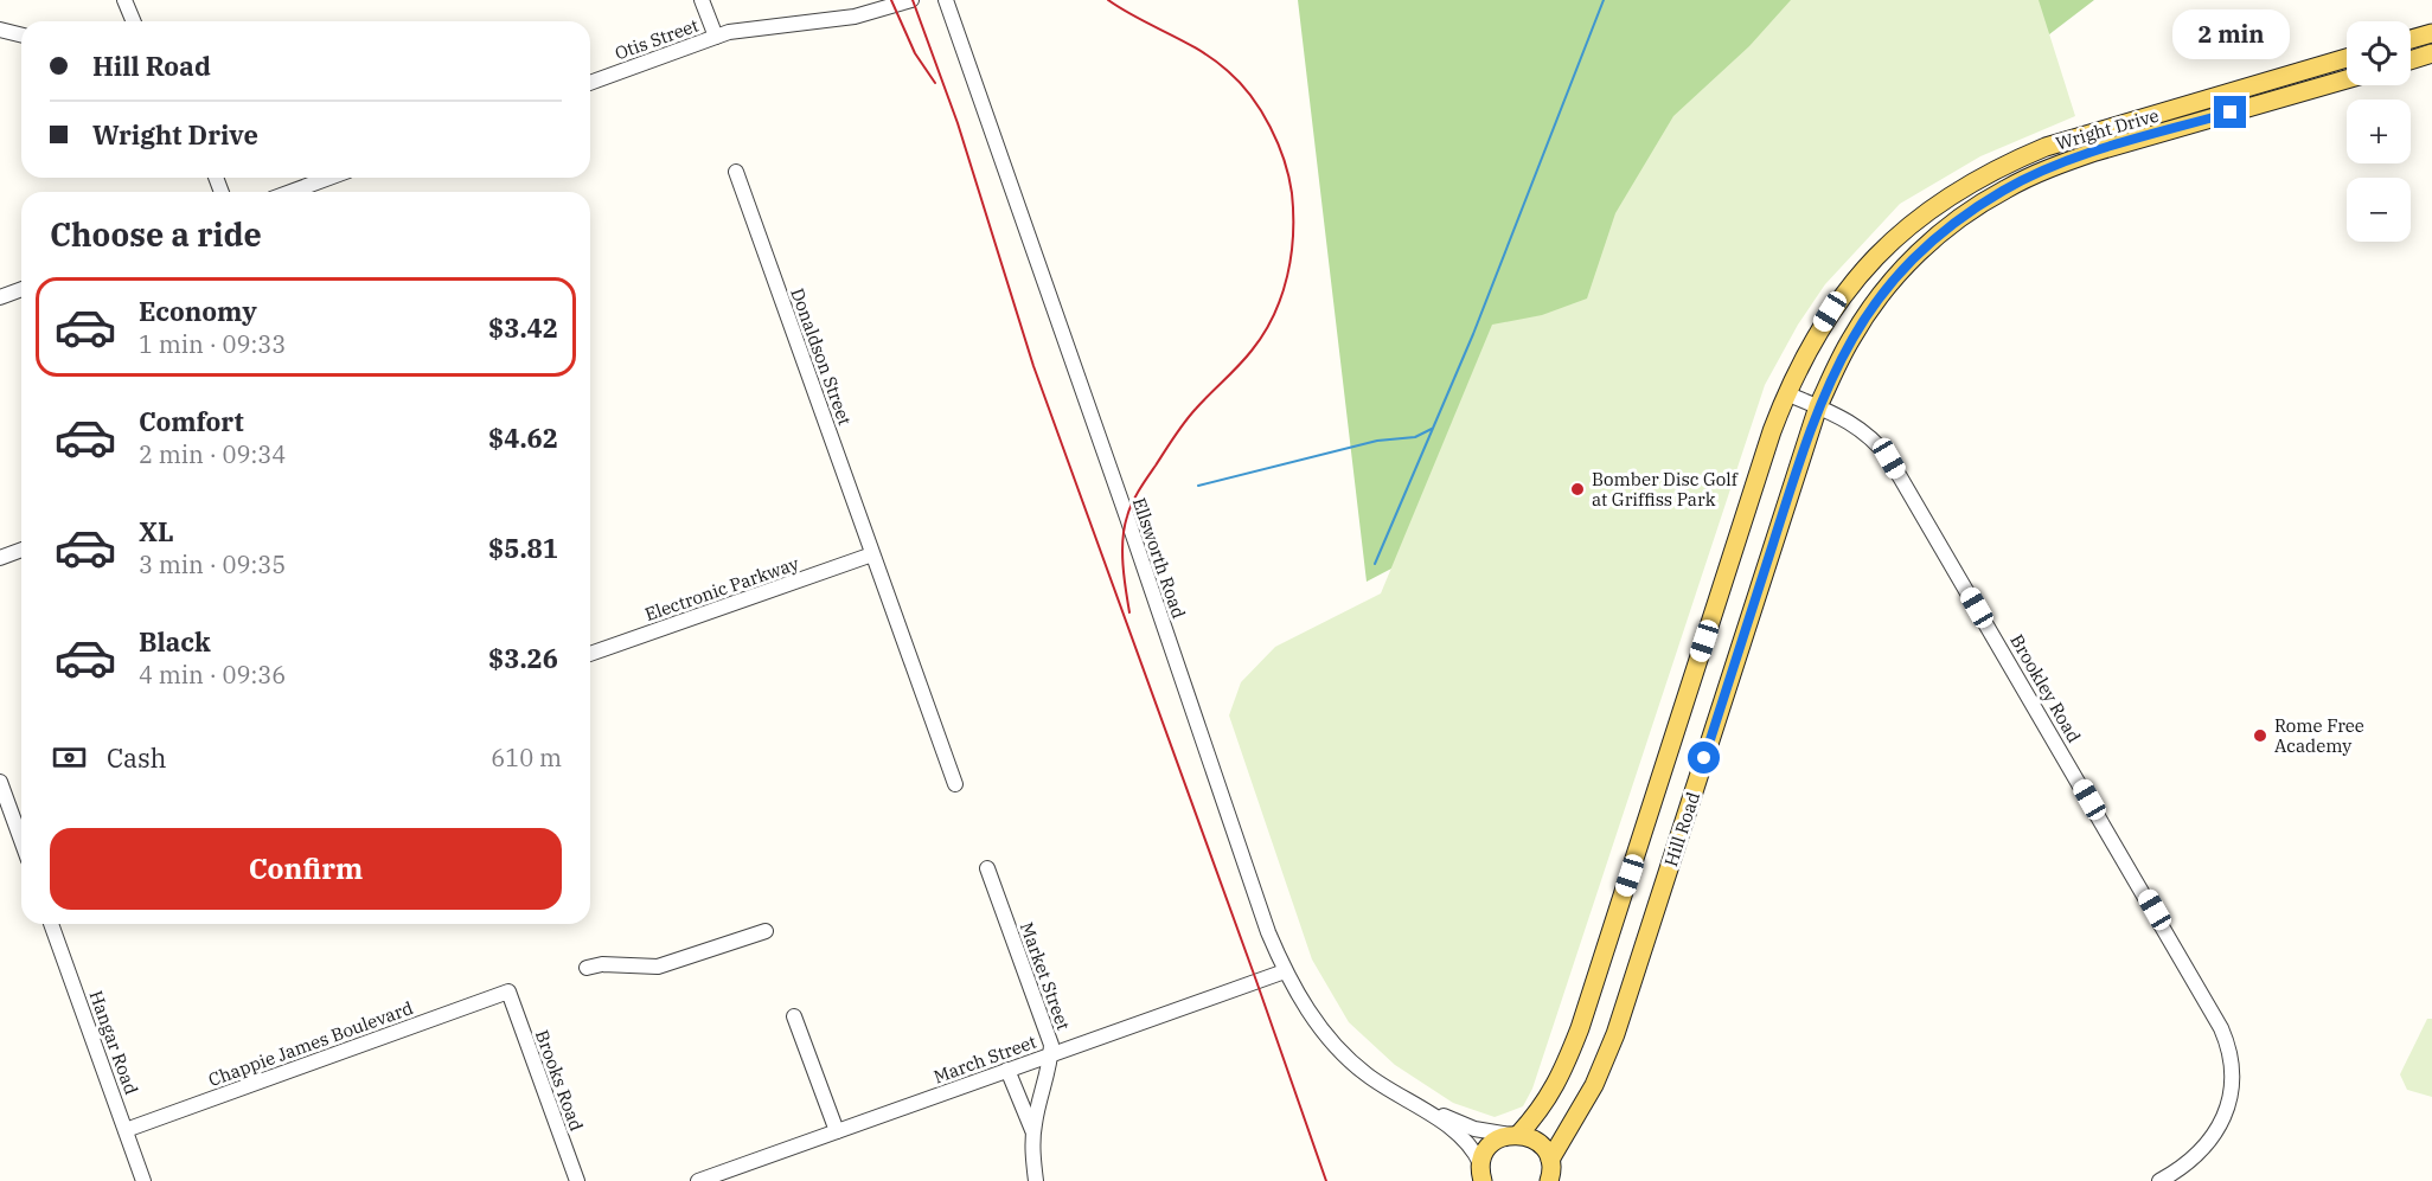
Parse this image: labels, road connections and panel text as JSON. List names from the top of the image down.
{
  "streets": {
    "main road": ["Wright Drive", "Hill Road"],
    "street": [
      "Otis Street",
      "Donaldson Street",
      "Ellsworth Road",
      "Electronic Parkway",
      "Brookley Road",
      "Market Street",
      "Hangar Road",
      "Chappie James Boulevard",
      "March Street",
      "Brooks Road"
    ]
  },
  "crossings": [
    ["Wright Drive", "Brookley Road"],
    ["Wright Drive", "Hill Road"],
    ["Donaldson Street", "Electronic Parkway"],
    ["Ellsworth Road", "Hill Road"],
    ["Ellsworth Road", "March Street"],
    ["Brookley Road", "Hill Road"],
    ["Market Street", "March Street"],
    ["Hangar Road", "Chappie James Boulevard"],
    ["Chappie James Boulevard", "Brooks Road"]
  ],
  "places": ["Bomber Disc Golf at Griffiss Park", "Rome Free Academy"],
  "page": {
    "bubble": "2 min",
    "map_buttons": ["+", "−"],
    "banner": ["Hill Road", "Wright Drive"],
    "heading": "Choose a ride",
    "list": [
      {
        "name": "Economy",
        "note": "1 min · 09:33",
        "value": "$3.42"
      },
      {
        "name": "Comfort",
        "note": "2 min · 09:34",
        "value": "$4.62"
      },
      {
        "name": "XL",
        "note": "3 min · 09:35",
        "value": "$5.81"
      },
      {
        "name": "Black",
        "note": "4 min · 09:36",
        "value": "$3.26"
      }
    ],
    "pay": ["Cash", "610 m"],
    "buttons": "Confirm"
  }
}
